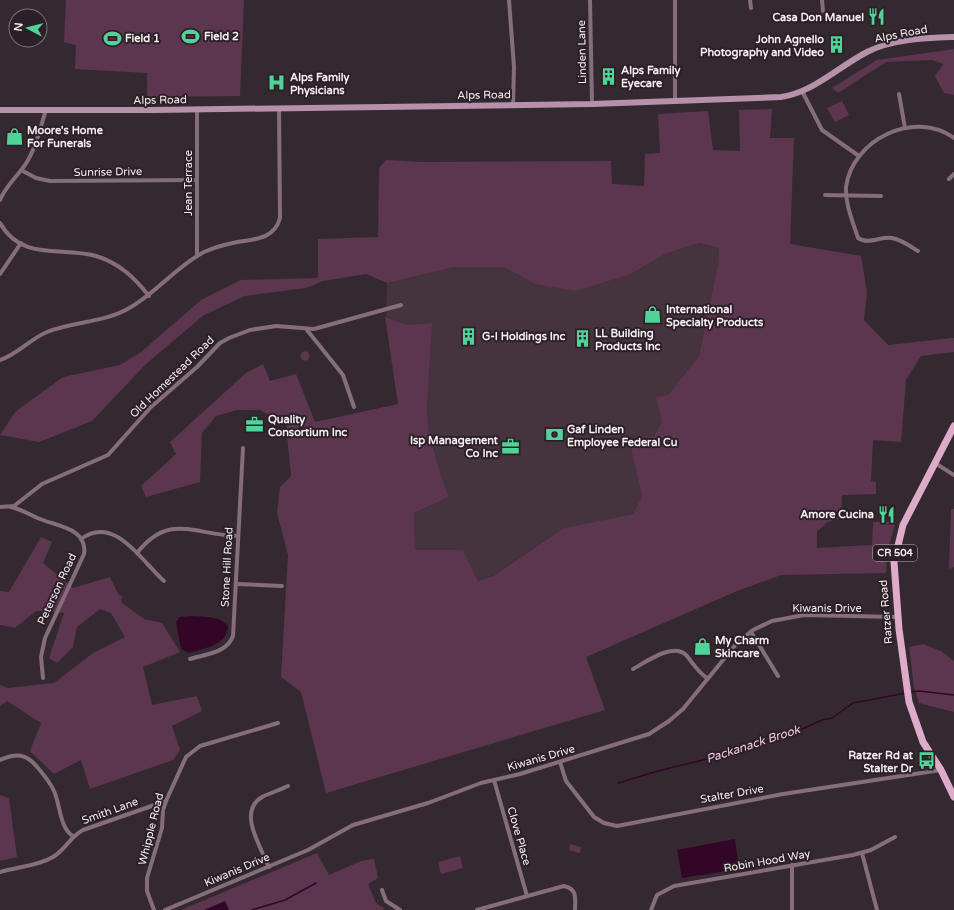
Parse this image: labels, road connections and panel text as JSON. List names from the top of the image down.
{
  "streets": {
    "main road": ["Alps Road", "CR 504", "Ratzer Road"],
    "street": [
      "Linden Lane",
      "Sunrise Drive",
      "Jean Terrace",
      "Old Homestead Road",
      "Stone Hill Road",
      "Peterson Road",
      "Kiwanis Drive",
      "Stalter Drive",
      "Smith Lane",
      "Whipple Road",
      "Clove Place",
      "Robin Hood Way"
    ]
  },
  "crossings": [
    ["Alps Road", "Linden Lane"],
    ["Alps Road", "Jean Terrace"],
    ["Sunrise Drive", "Jean Terrace"],
    ["Kiwanis Drive", "Ratzer Road"],
    ["Kiwanis Drive", "Stalter Drive"],
    ["Kiwanis Drive", "Clove Place"],
    ["Ratzer Road", "Stalter Drive"],
    ["Smith Lane", "Whipple Road"]
  ],
  "water": ["Packanack Brook"],
  "places": {
    "restaurant": ["Casa Don Manuel", "Amore Cucina"],
    "sports": ["Field 2", "Field 1"],
    "building": [
      "John Agnello Photography and Video",
      "Alps Family Eyecare",
      "G-I Holdings Inc",
      "LL Building Products Inc"
    ],
    "hospital": ["Alps Family Physicians"],
    "shop": ["Moore's Home For Funerals", "International Specialty Products", "My Charm Skincare"],
    "office": ["Quality Consortium Inc", "Isp Management Co Inc"],
    "bank": ["Gaf Linden Employee Federal Cu"],
    "bus stop": ["Ratzer Rd at Stalter Dr"]
  },
  "north": "left"
}
